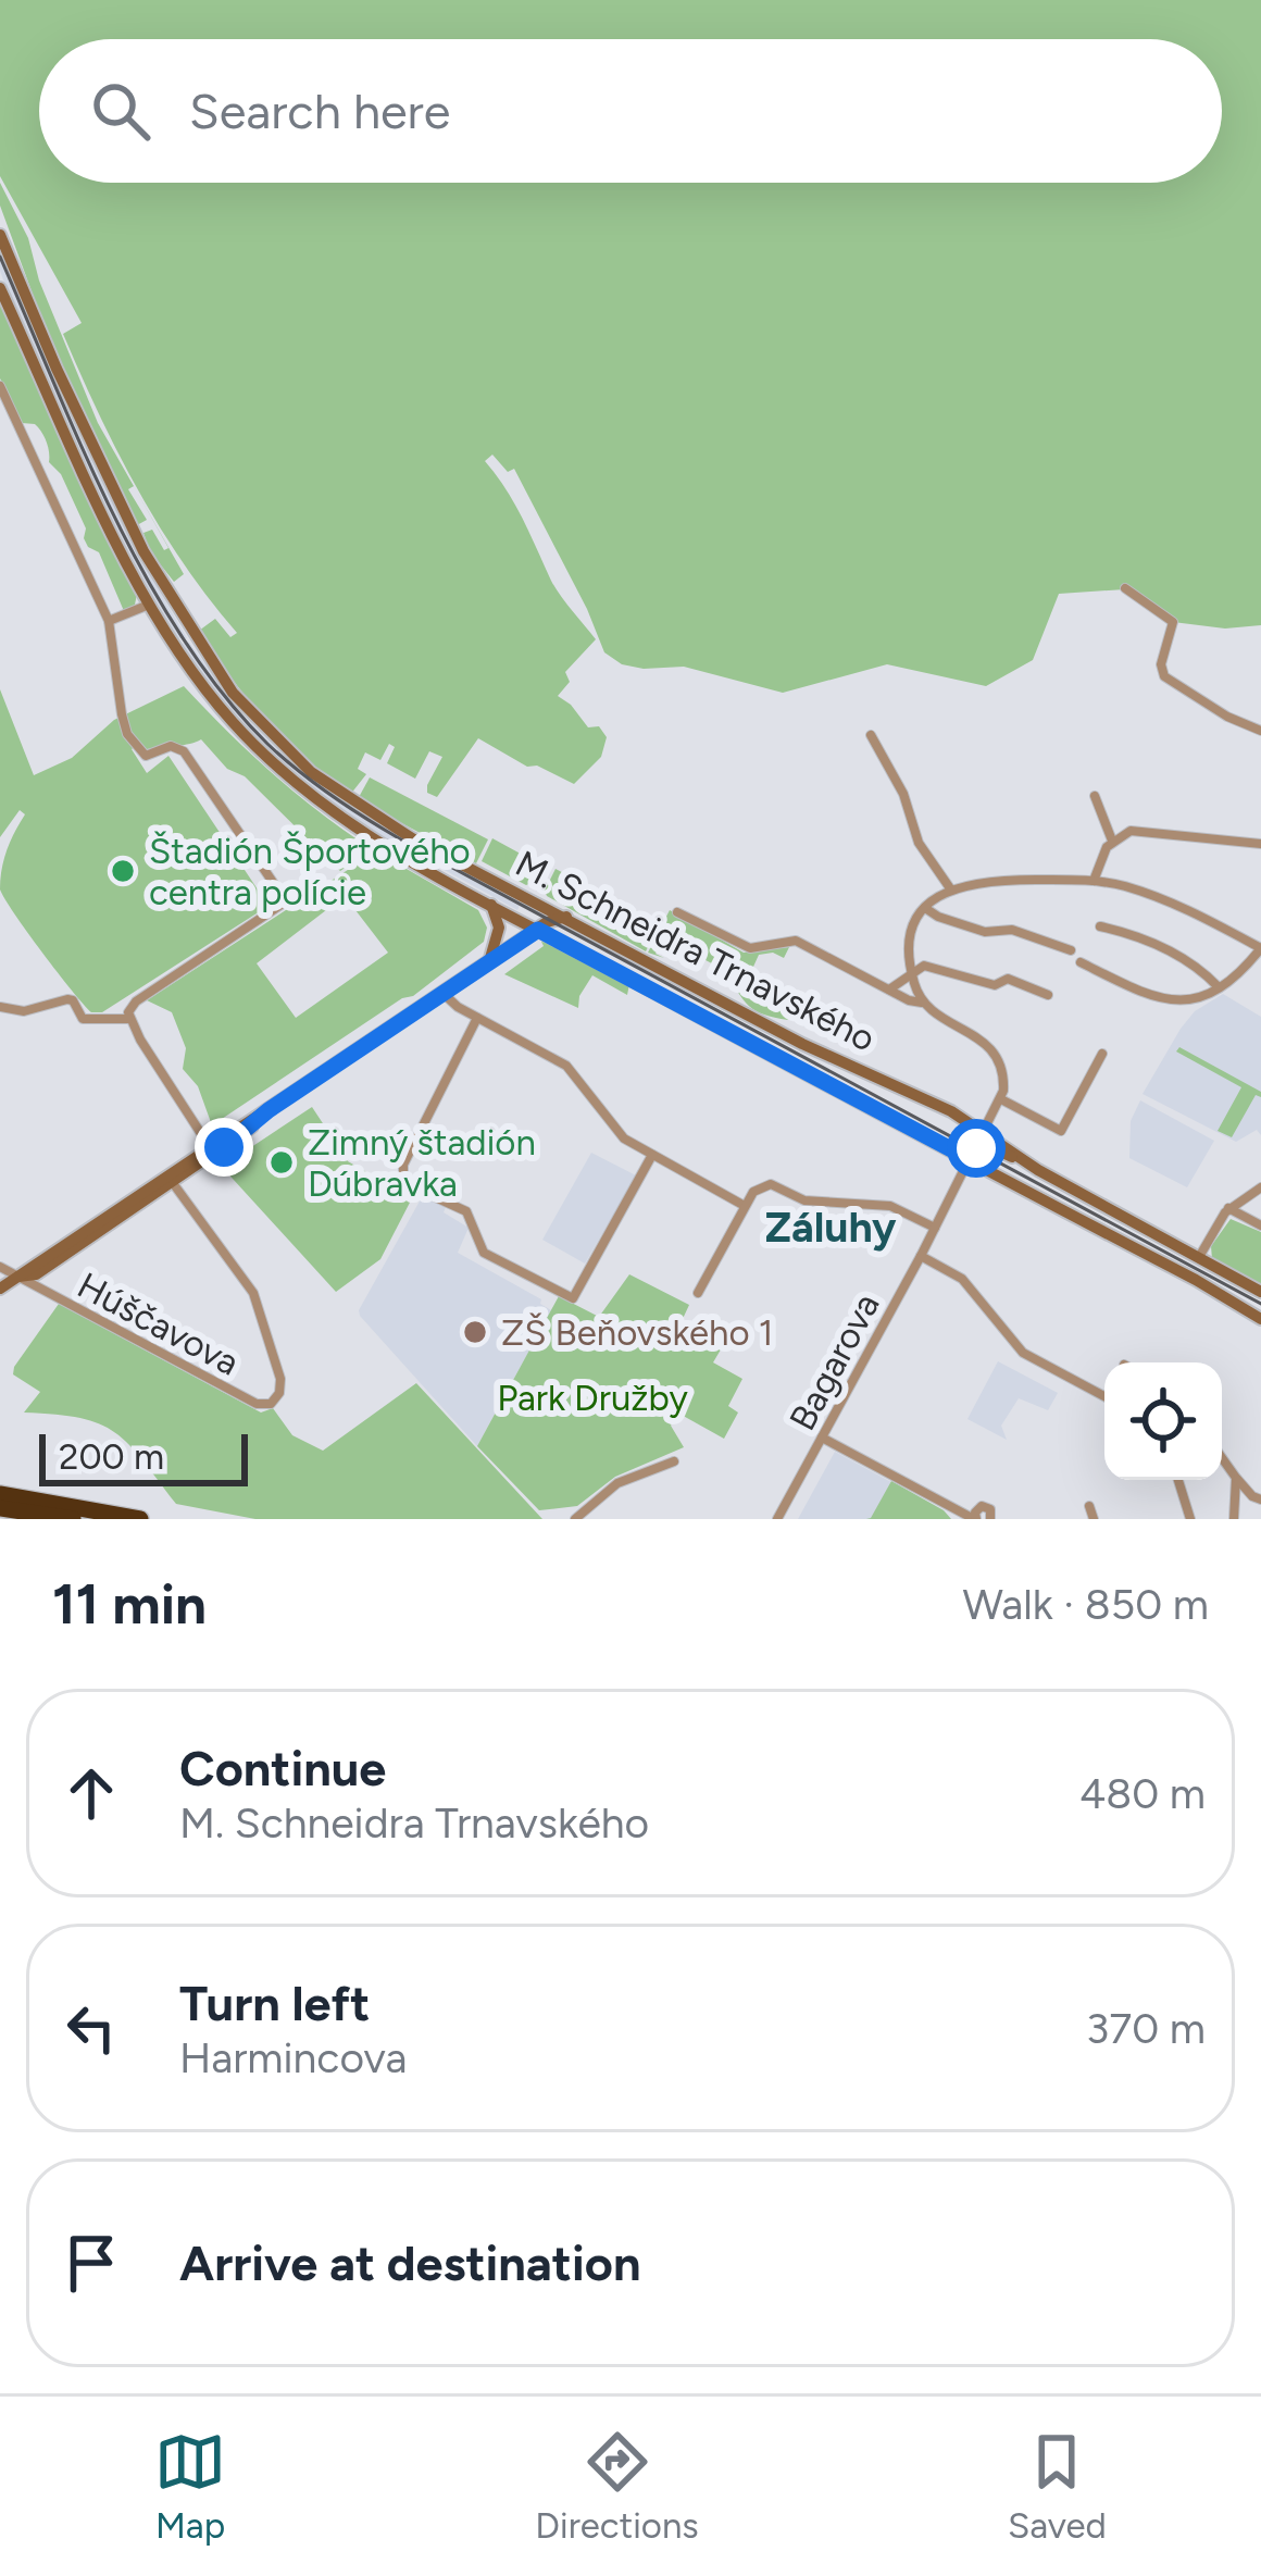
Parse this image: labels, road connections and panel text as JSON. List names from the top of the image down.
{
  "streets": {
    "main road": ["M. Schneidra Trnavského"],
    "street": ["Húščavova", "Bagarova"]
  },
  "crossings": [
    ["M. Schneidra Trnavského", "Bagarova"]
  ],
  "districts": ["Záluhy"],
  "parks": ["Park Družby"],
  "places": ["Štadión Športového centra polície", "Zimný štadión Dúbravka", "ZŠ Beňovského 1"],
  "scale_bar": "200 m",
  "page": {
    "search": "Search here",
    "scale": "200 m",
    "heading": ["11 min", "Walk · 850 m"],
    "list": [
      ["Continue", "M. Schneidra Trnavského", "480 m"],
      ["Turn left", "Harmincova", "370 m"],
      "Arrive at destination"
    ],
    "nav": ["Map", "Directions", "Saved"]
  }
}
